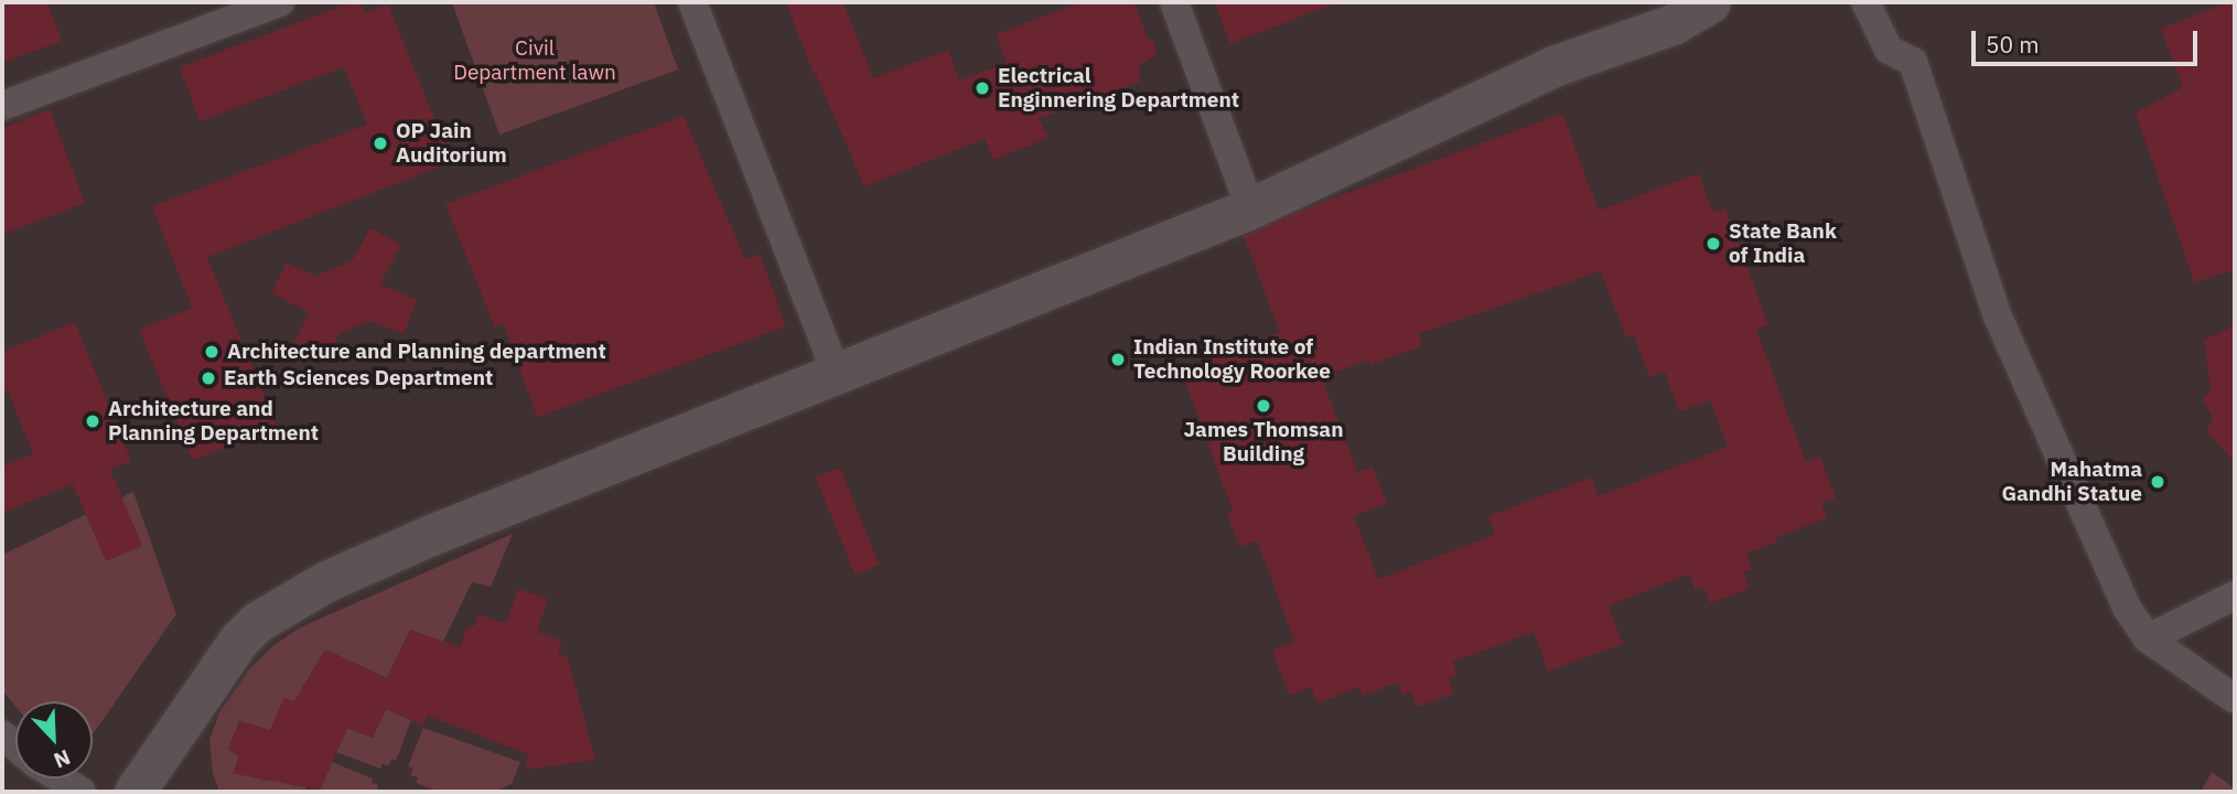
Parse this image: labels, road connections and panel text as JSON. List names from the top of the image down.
{
  "parks": ["Civil Department lawn"],
  "places": [
    "Electrical Enginnering Department",
    "OP Jain Auditorium",
    "State Bank of India",
    "Architecture and Planning department",
    "Indian Institute of Technology Roorkee",
    "Earth Sciences Department",
    "James Thomsan Building",
    "Architecture and Planning Department",
    "Mahatma Gandhi Statue"
  ],
  "scale_bar": "50 m",
  "north": "bottom right"
}
